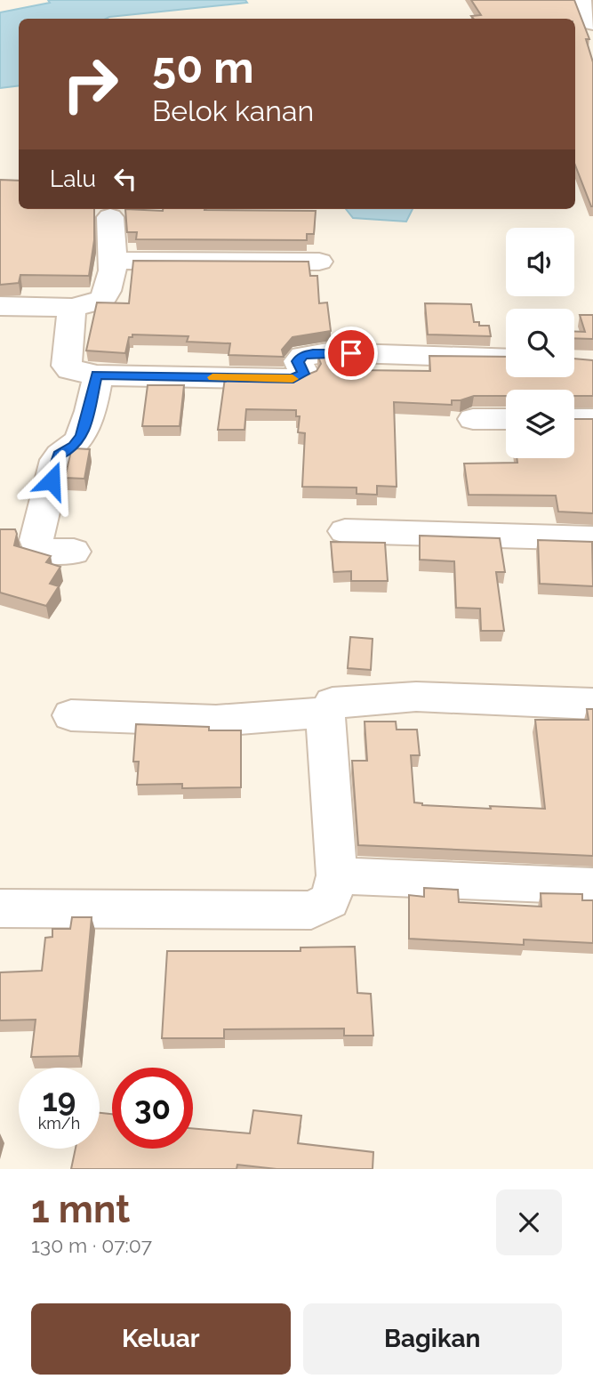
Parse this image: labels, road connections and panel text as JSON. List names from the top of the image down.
{
  "page": {
    "turn": ["50 m", "Belok kanan"],
    "then": "Lalu",
    "speed": "19 km/h",
    "limit": "30",
    "heading": ["1 mnt", "130 m · 07:07"],
    "buttons": ["Keluar", "Bagikan"]
  }
}
